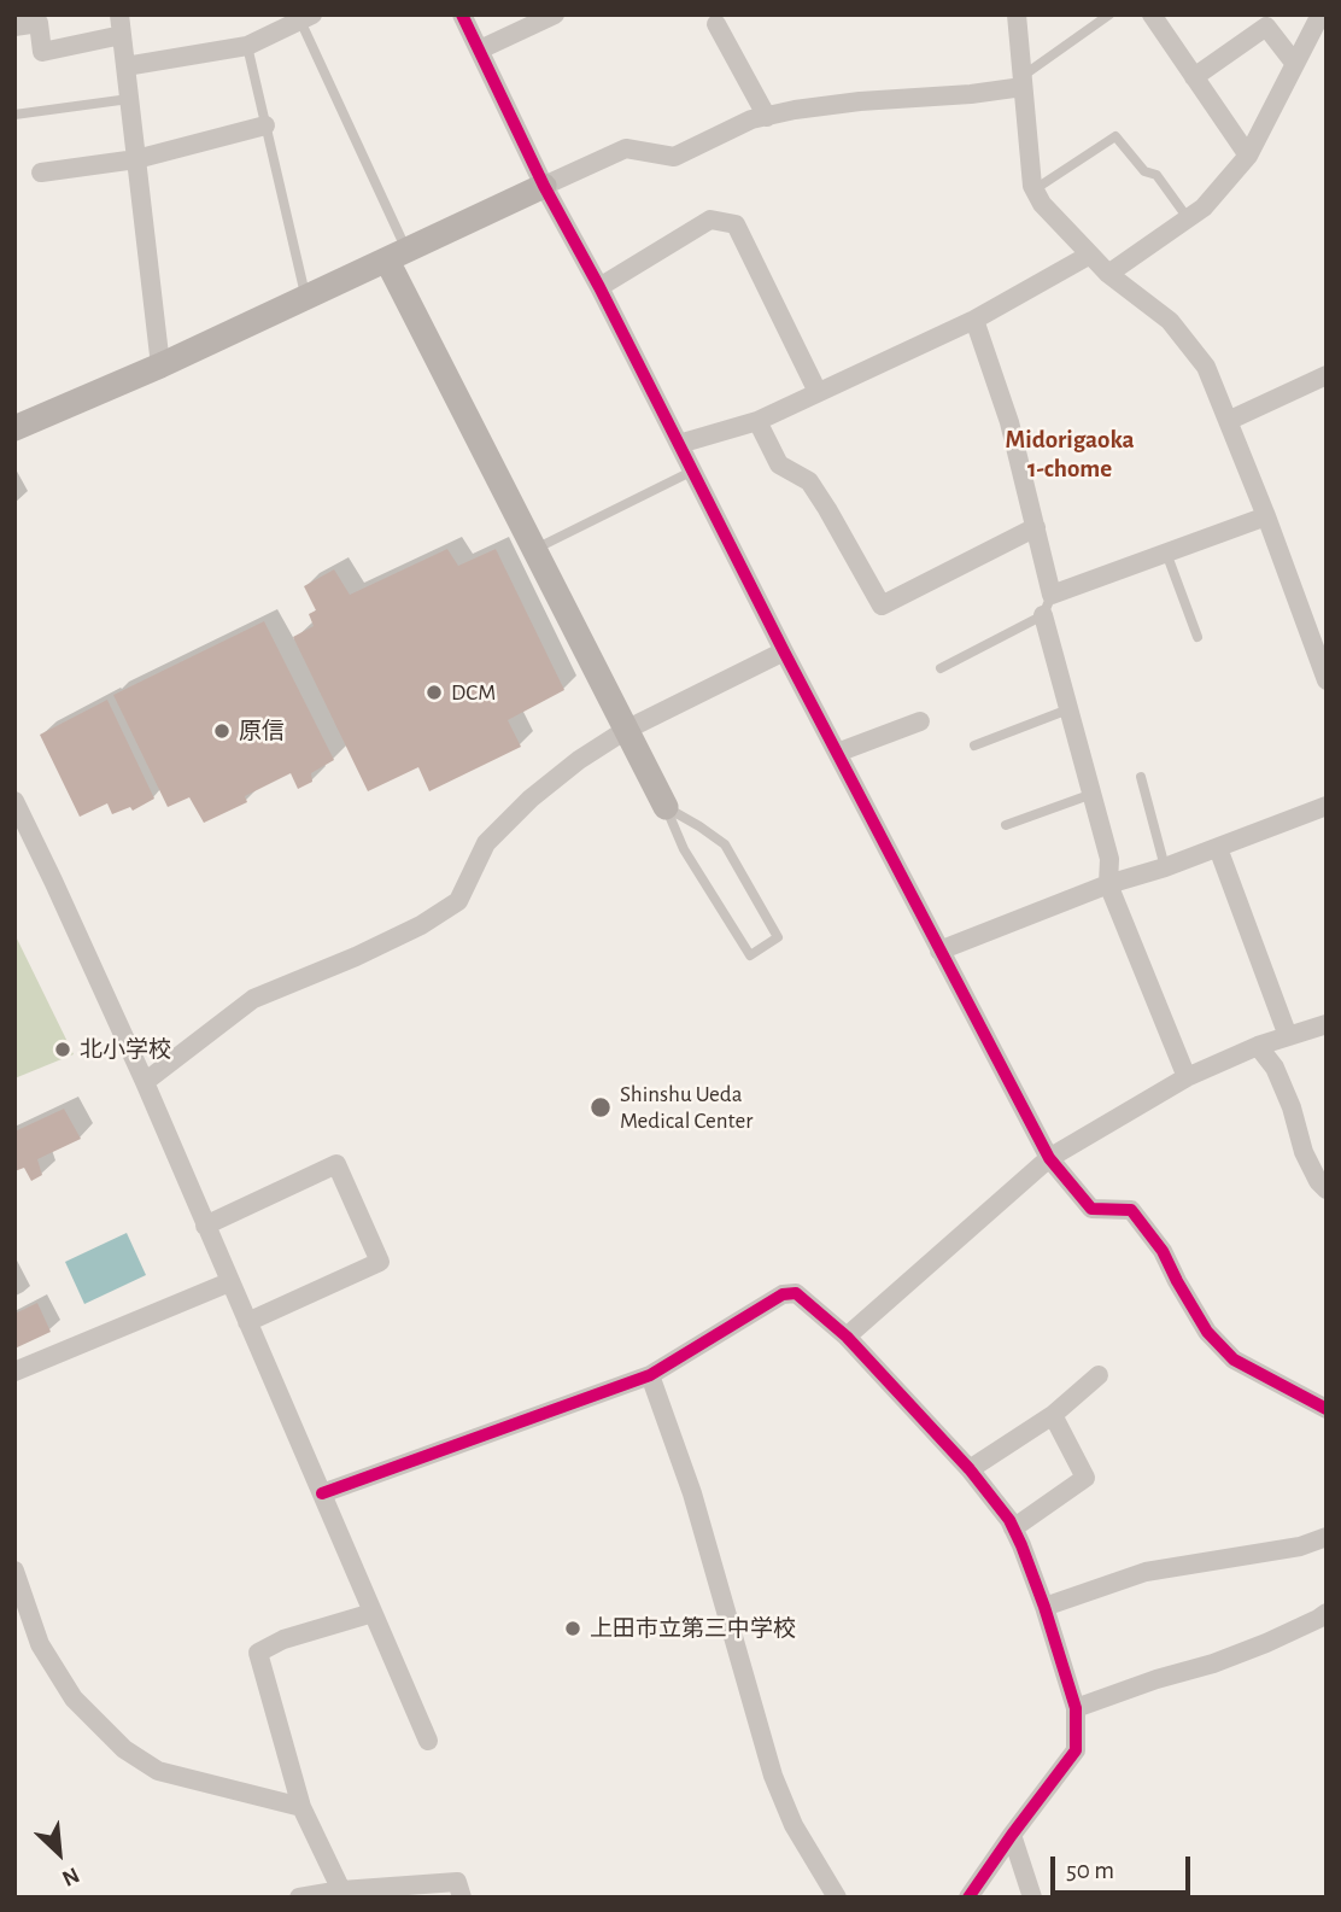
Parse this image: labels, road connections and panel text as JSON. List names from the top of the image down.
{
  "districts": ["Midorigaoka 1-chome"],
  "places": [
    "DCM",
    "原信",
    "北小学校",
    "Shinshu Ueda Medical Center",
    "上田市立第三中学校"
  ],
  "scale_bar": "50 m",
  "north": "bottom right"
}
